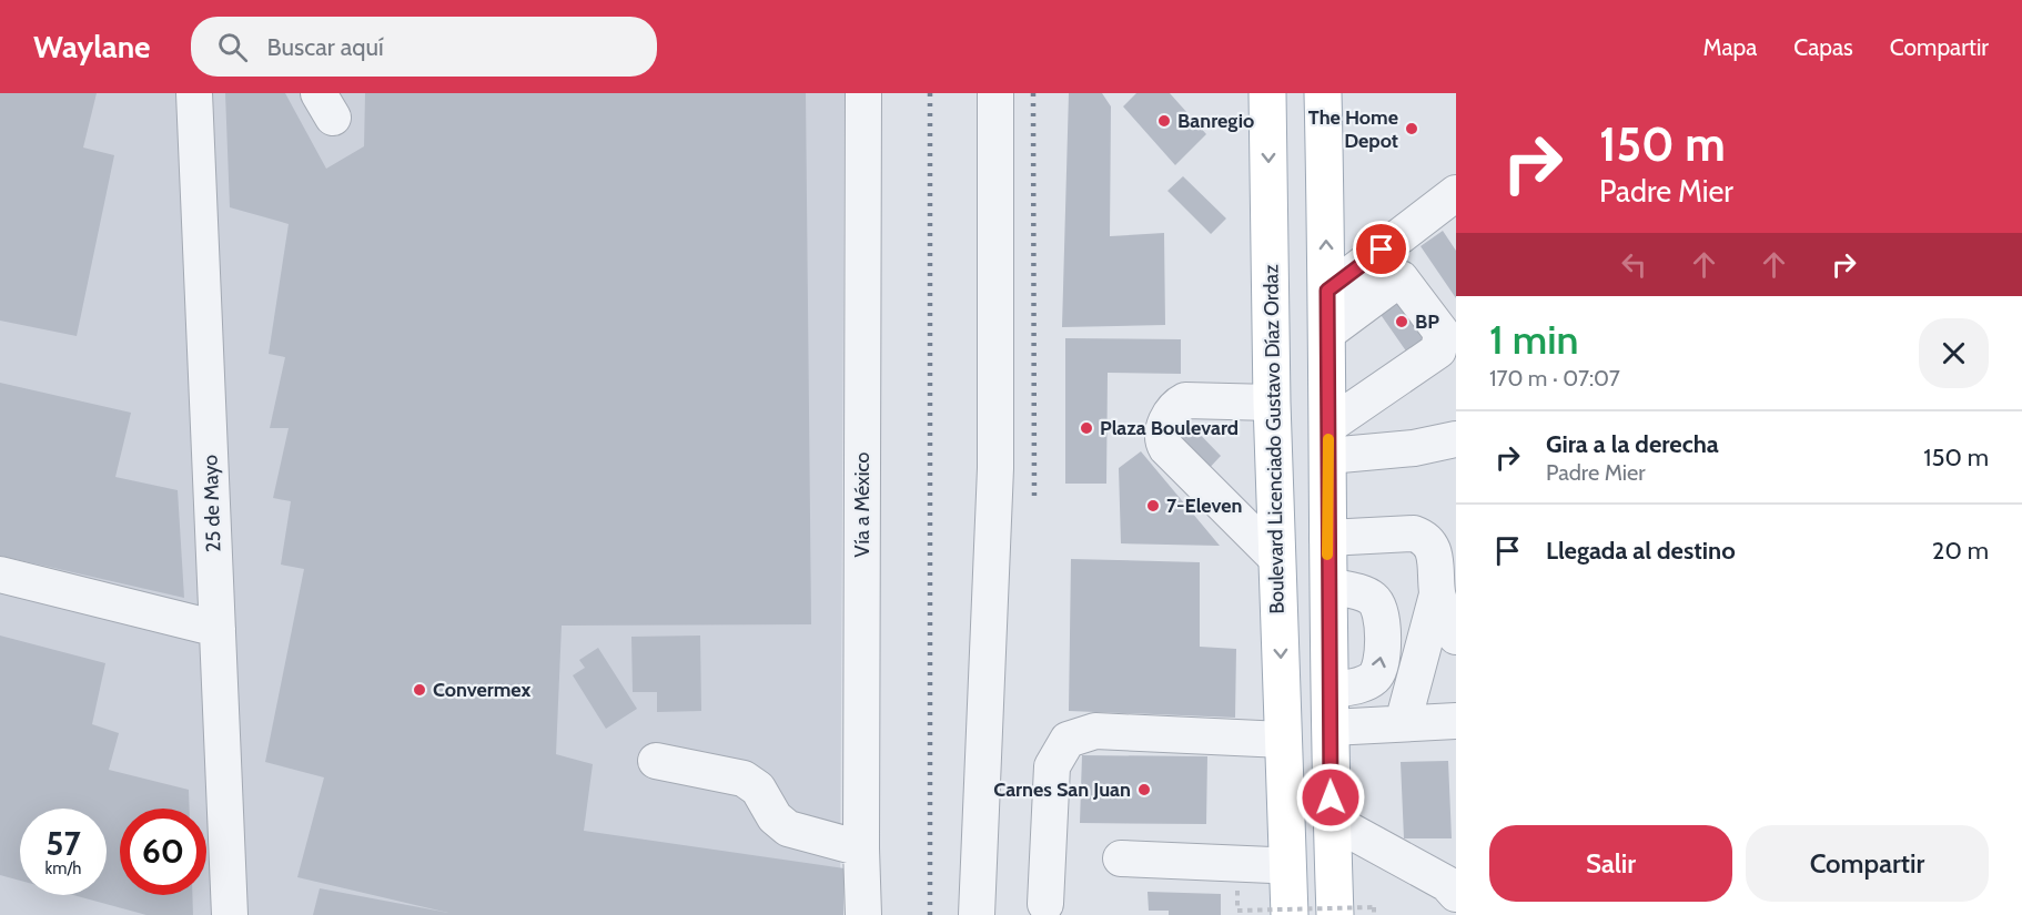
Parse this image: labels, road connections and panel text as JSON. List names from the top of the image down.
{
  "streets": {
    "main road": ["Boulevard Licenciado Gustavo Díaz Ordaz"],
    "street": ["25 de Mayo", "Vía a México"]
  },
  "places": [
    "Banregio",
    "The Home Depot",
    "BP",
    "Plaza Boulevard",
    "7-Eleven",
    "Convermex",
    "Carnes San Juan"
  ],
  "page": {
    "header": "Waylane",
    "search": "Buscar aquí",
    "nav": ["Mapa", "Capas", "Compartir"],
    "turn": ["150 m", "Padre Mier"],
    "heading": ["1 min", "170 m · 07:07"],
    "list": [
      {
        "name": "Gira a la derecha",
        "note": "Padre Mier",
        "value": "150 m"
      },
      {
        "name": "Llegada al destino",
        "value": "20 m"
      }
    ],
    "speed": "57 km/h",
    "limit": "60",
    "buttons": ["Salir", "Compartir"]
  }
}
